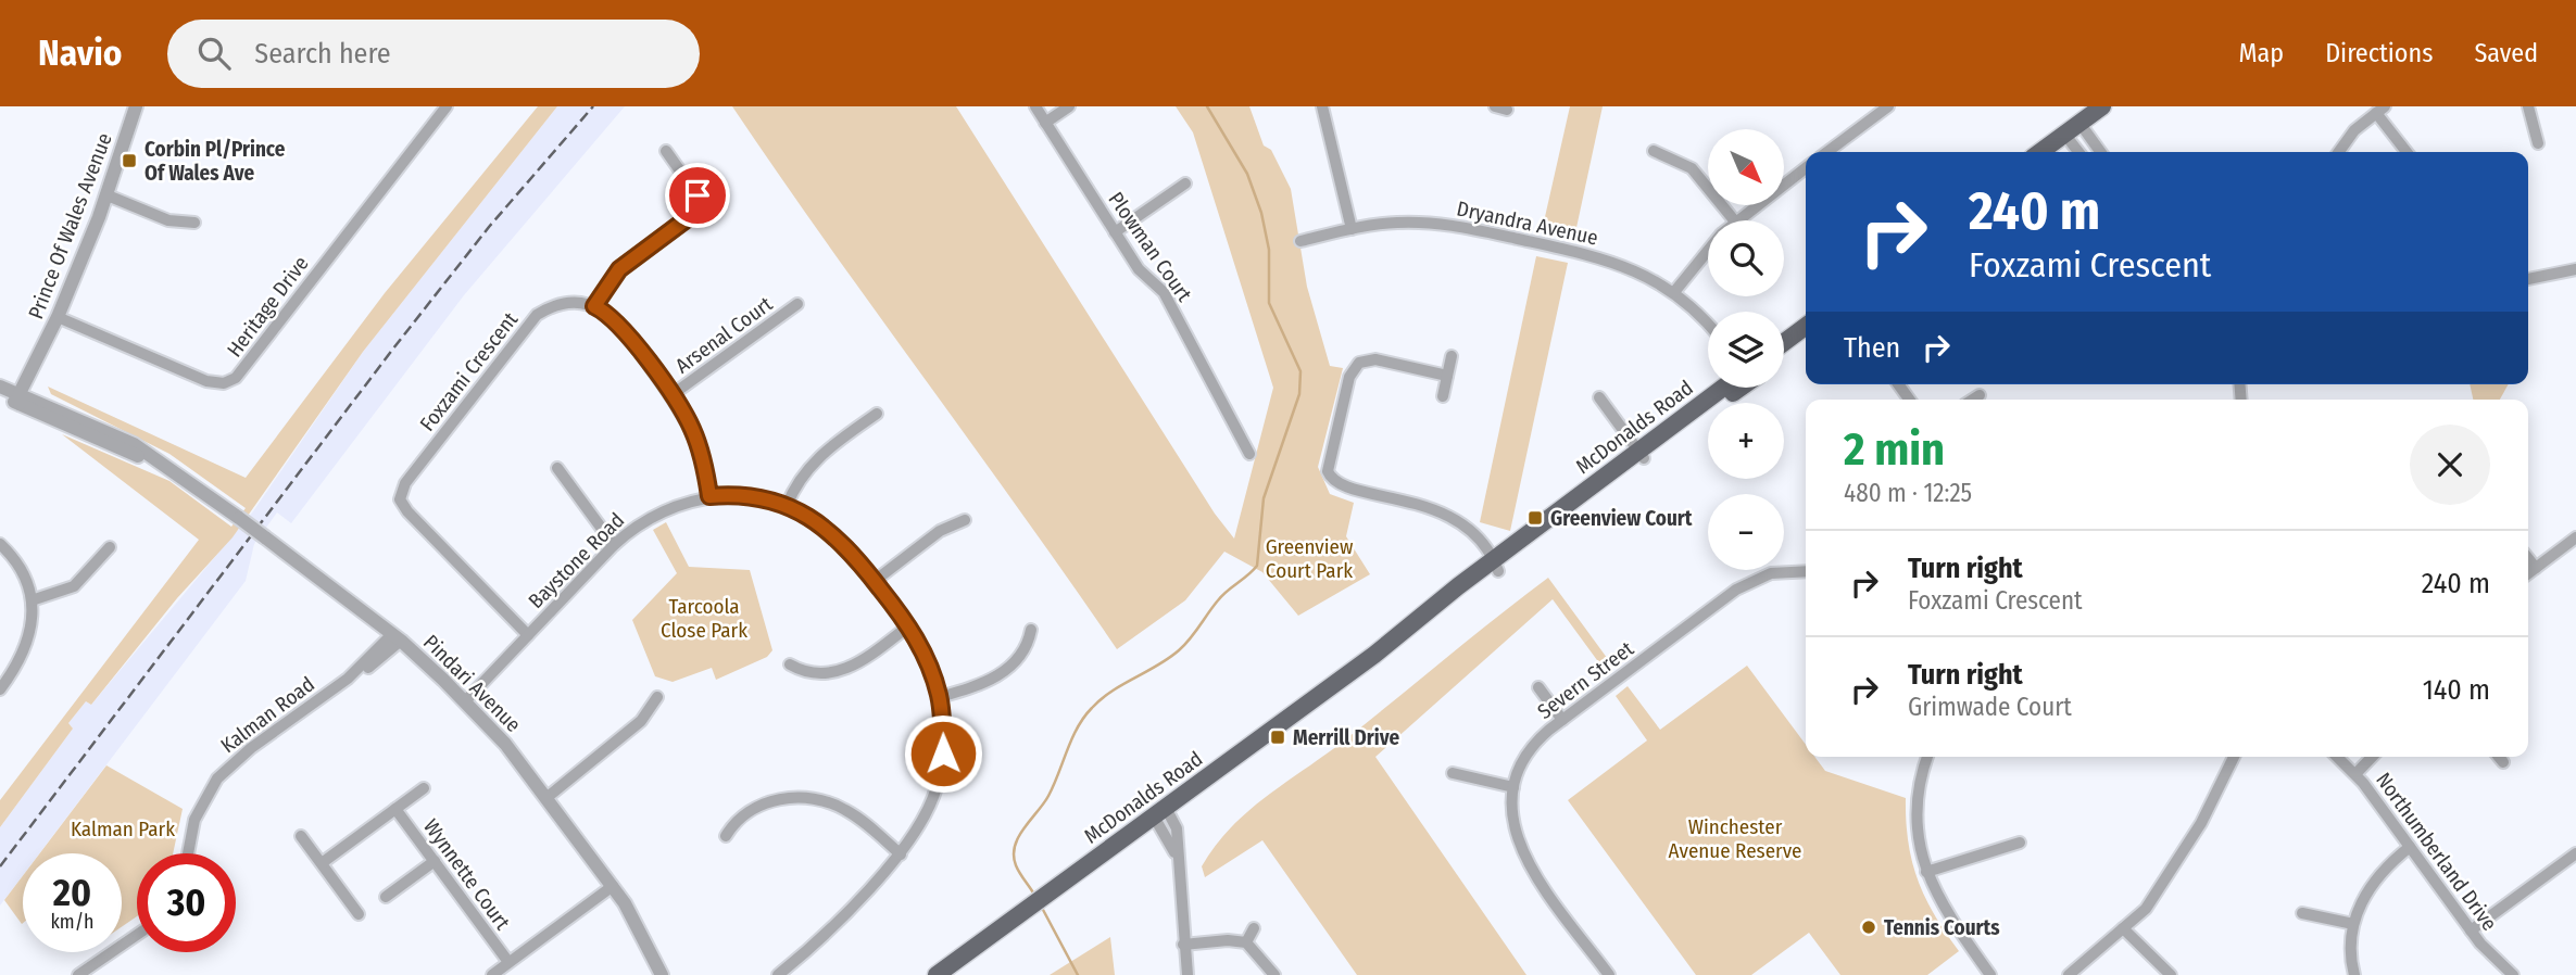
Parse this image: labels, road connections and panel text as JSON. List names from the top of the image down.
{
  "streets": {
    "main road": ["McDonalds Road"],
    "street": [
      "Dryandra Avenue",
      "Prince Of Wales Avenue",
      "Plowman Court",
      "Heritage Drive",
      "Arsenal Court",
      "Foxzami Crescent",
      "Baystone Road",
      "Severn Street",
      "Pindari Avenue",
      "Kalman Road",
      "Northumberland Drive",
      "Wynnette Court"
    ]
  },
  "crossings": [
    ["Prince Of Wales Avenue", "Heritage Drive"],
    ["Prince Of Wales Avenue", "Pindari Avenue"],
    ["Foxzami Crescent", "Baystone Road"],
    ["Baystone Road", "Pindari Avenue"],
    ["Pindari Avenue", "Kalman Road"]
  ],
  "parks": [
    "Greenview Court Park",
    "Tarcoola Close Park",
    "Winchester Avenue Reserve",
    "Kalman Park"
  ],
  "places": {
    "transit": ["Corbin Pl/Prince Of Wales Ave", "Greenview Court", "Merrill Drive"],
    "other": ["Tennis Courts"]
  },
  "north": "bottom right",
  "page": {
    "header": "Navio",
    "search": "Search here",
    "nav": ["Map", "Directions", "Saved"],
    "map_buttons": ["+", "−"],
    "turn": ["240 m", "Foxzami Crescent"],
    "then": "Then",
    "heading": ["2 min", "480 m · 12:25"],
    "list": [
      {
        "name": "Turn right",
        "note": "Foxzami Crescent",
        "value": "240 m"
      },
      {
        "name": "Turn right",
        "note": "Grimwade Court",
        "value": "140 m"
      }
    ],
    "speed": "20 km/h",
    "limit": "30"
  }
}
